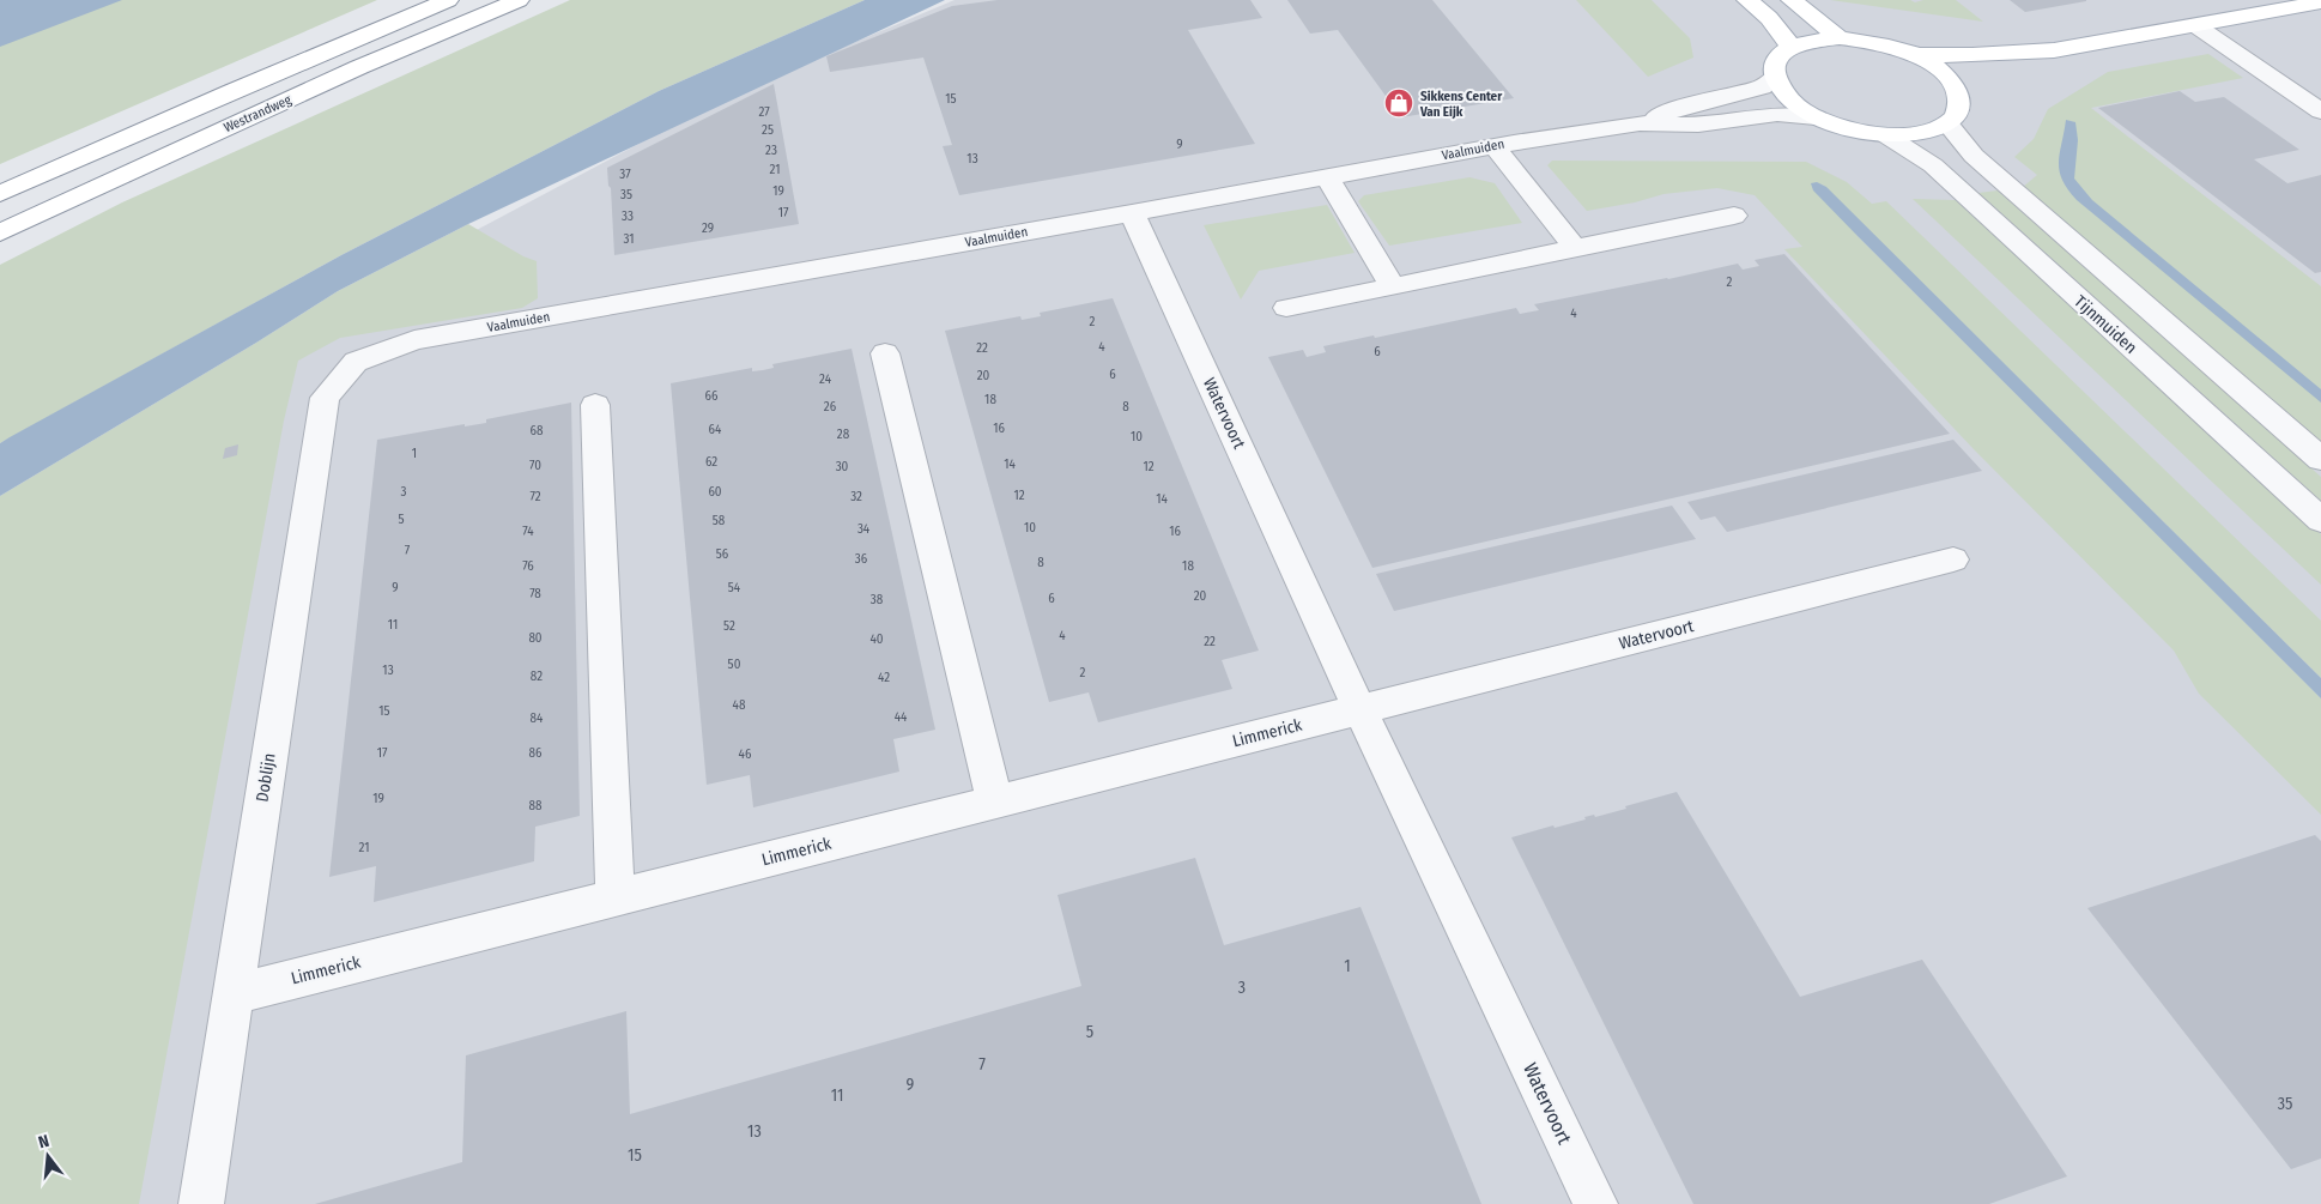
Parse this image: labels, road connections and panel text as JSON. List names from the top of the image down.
{
  "streets": {
    "main road": ["Westrandweg"],
    "street": [
      "Vaalmuiden",
      "Tijnmuiden",
      "Watervoort",
      "Limmerick",
      "Doblijn"
    ]
  },
  "crossings": [
    ["Vaalmuiden", "Watervoort"],
    ["Vaalmuiden", "Doblijn"],
    ["Watervoort", "Limmerick"],
    ["Limmerick", "Doblijn"]
  ],
  "places": {
    "shop": ["Sikkens Center Van Eijk"]
  },
  "house_numbers": [
    "15",
    "27",
    "25",
    "9",
    "23",
    "13",
    "21",
    "37",
    "19",
    "35",
    "17",
    "33",
    "29",
    "31",
    "2",
    "4",
    "2",
    "4",
    "22",
    "6",
    "6",
    "20",
    "24",
    "66",
    "18",
    "26",
    "8",
    "16",
    "64",
    "68",
    "28",
    "10",
    "1",
    "62",
    "14",
    "70",
    "30",
    "12",
    "3",
    "60",
    "12",
    "72",
    "32",
    "14",
    "5",
    "58",
    "10",
    "34",
    "74",
    "16",
    "7",
    "56",
    "36",
    "8",
    "76",
    "18",
    "9",
    "54",
    "78",
    "20",
    "6",
    "38",
    "11",
    "52",
    "4",
    "80",
    "40",
    "22",
    "50",
    "13",
    "2",
    "82",
    "42",
    "48",
    "15",
    "44",
    "84",
    "17",
    "86",
    "46",
    "19",
    "88",
    "21",
    "1",
    "3",
    "5",
    "7",
    "9",
    "11",
    "35",
    "13",
    "15"
  ],
  "north": "top"
}
